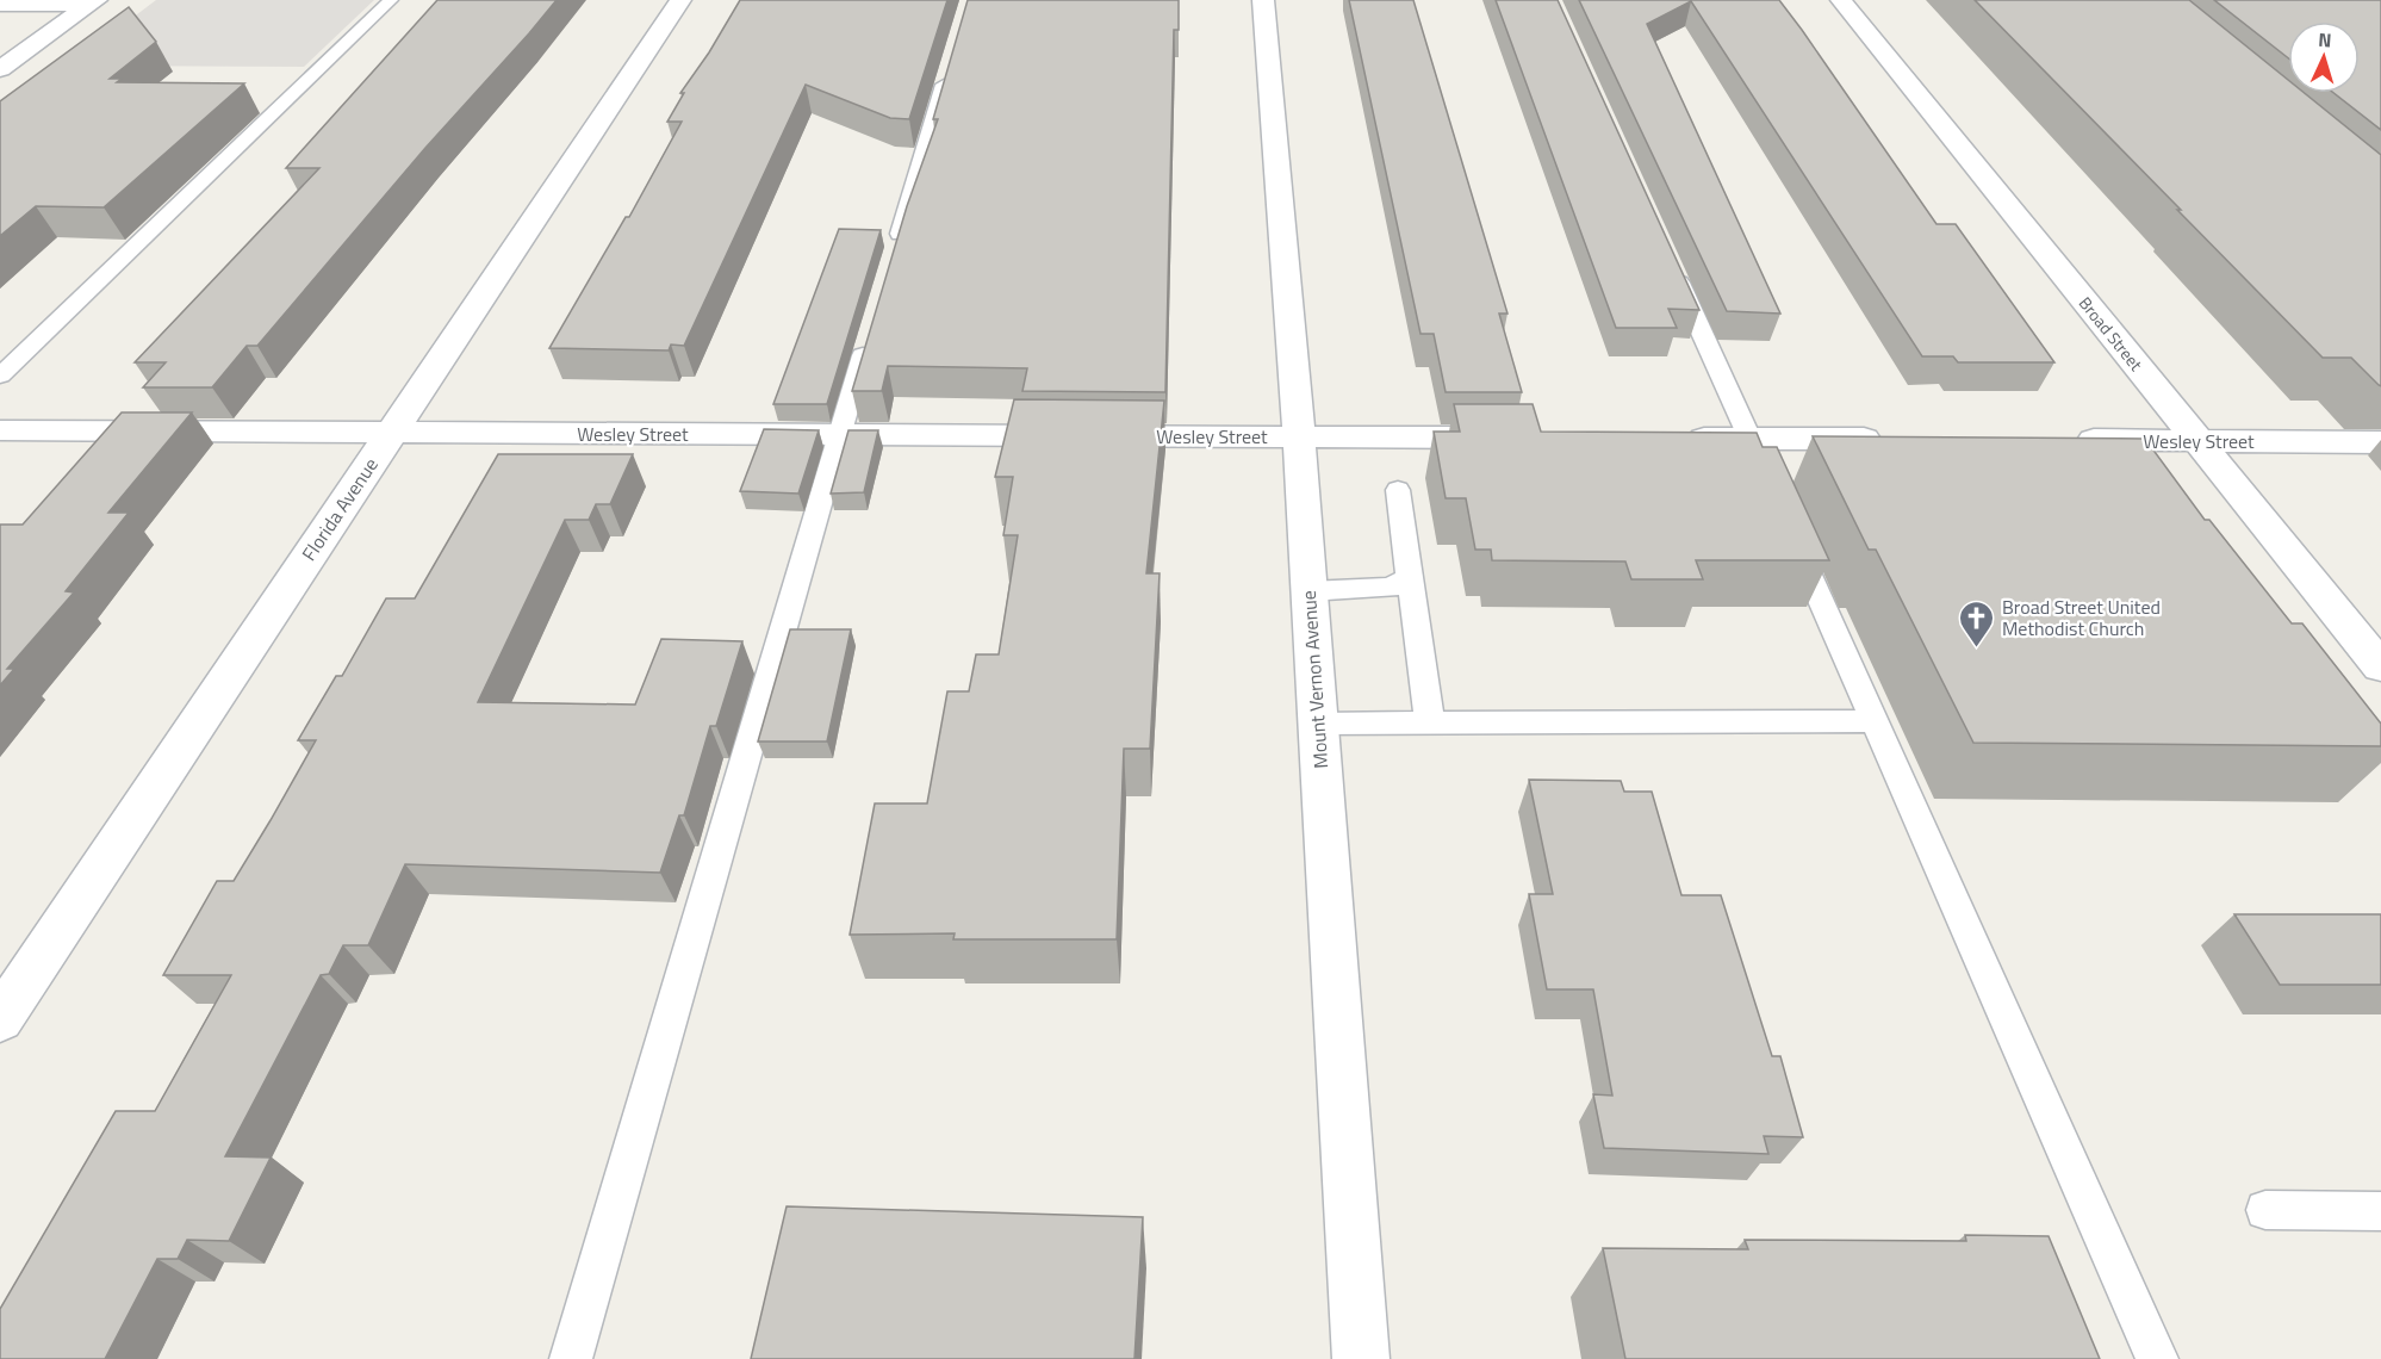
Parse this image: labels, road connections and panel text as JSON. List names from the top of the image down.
{
  "streets": {
    "street": [
      "Broad Street",
      "Wesley Street",
      "Florida Avenue",
      "Mount Vernon Avenue"
    ]
  },
  "crossings": [
    ["Broad Street", "Wesley Street"],
    ["Wesley Street", "Florida Avenue"],
    ["Wesley Street", "Mount Vernon Avenue"]
  ],
  "places": {
    "church": ["Broad Street United Methodist Church"]
  },
  "north": "top"
}
